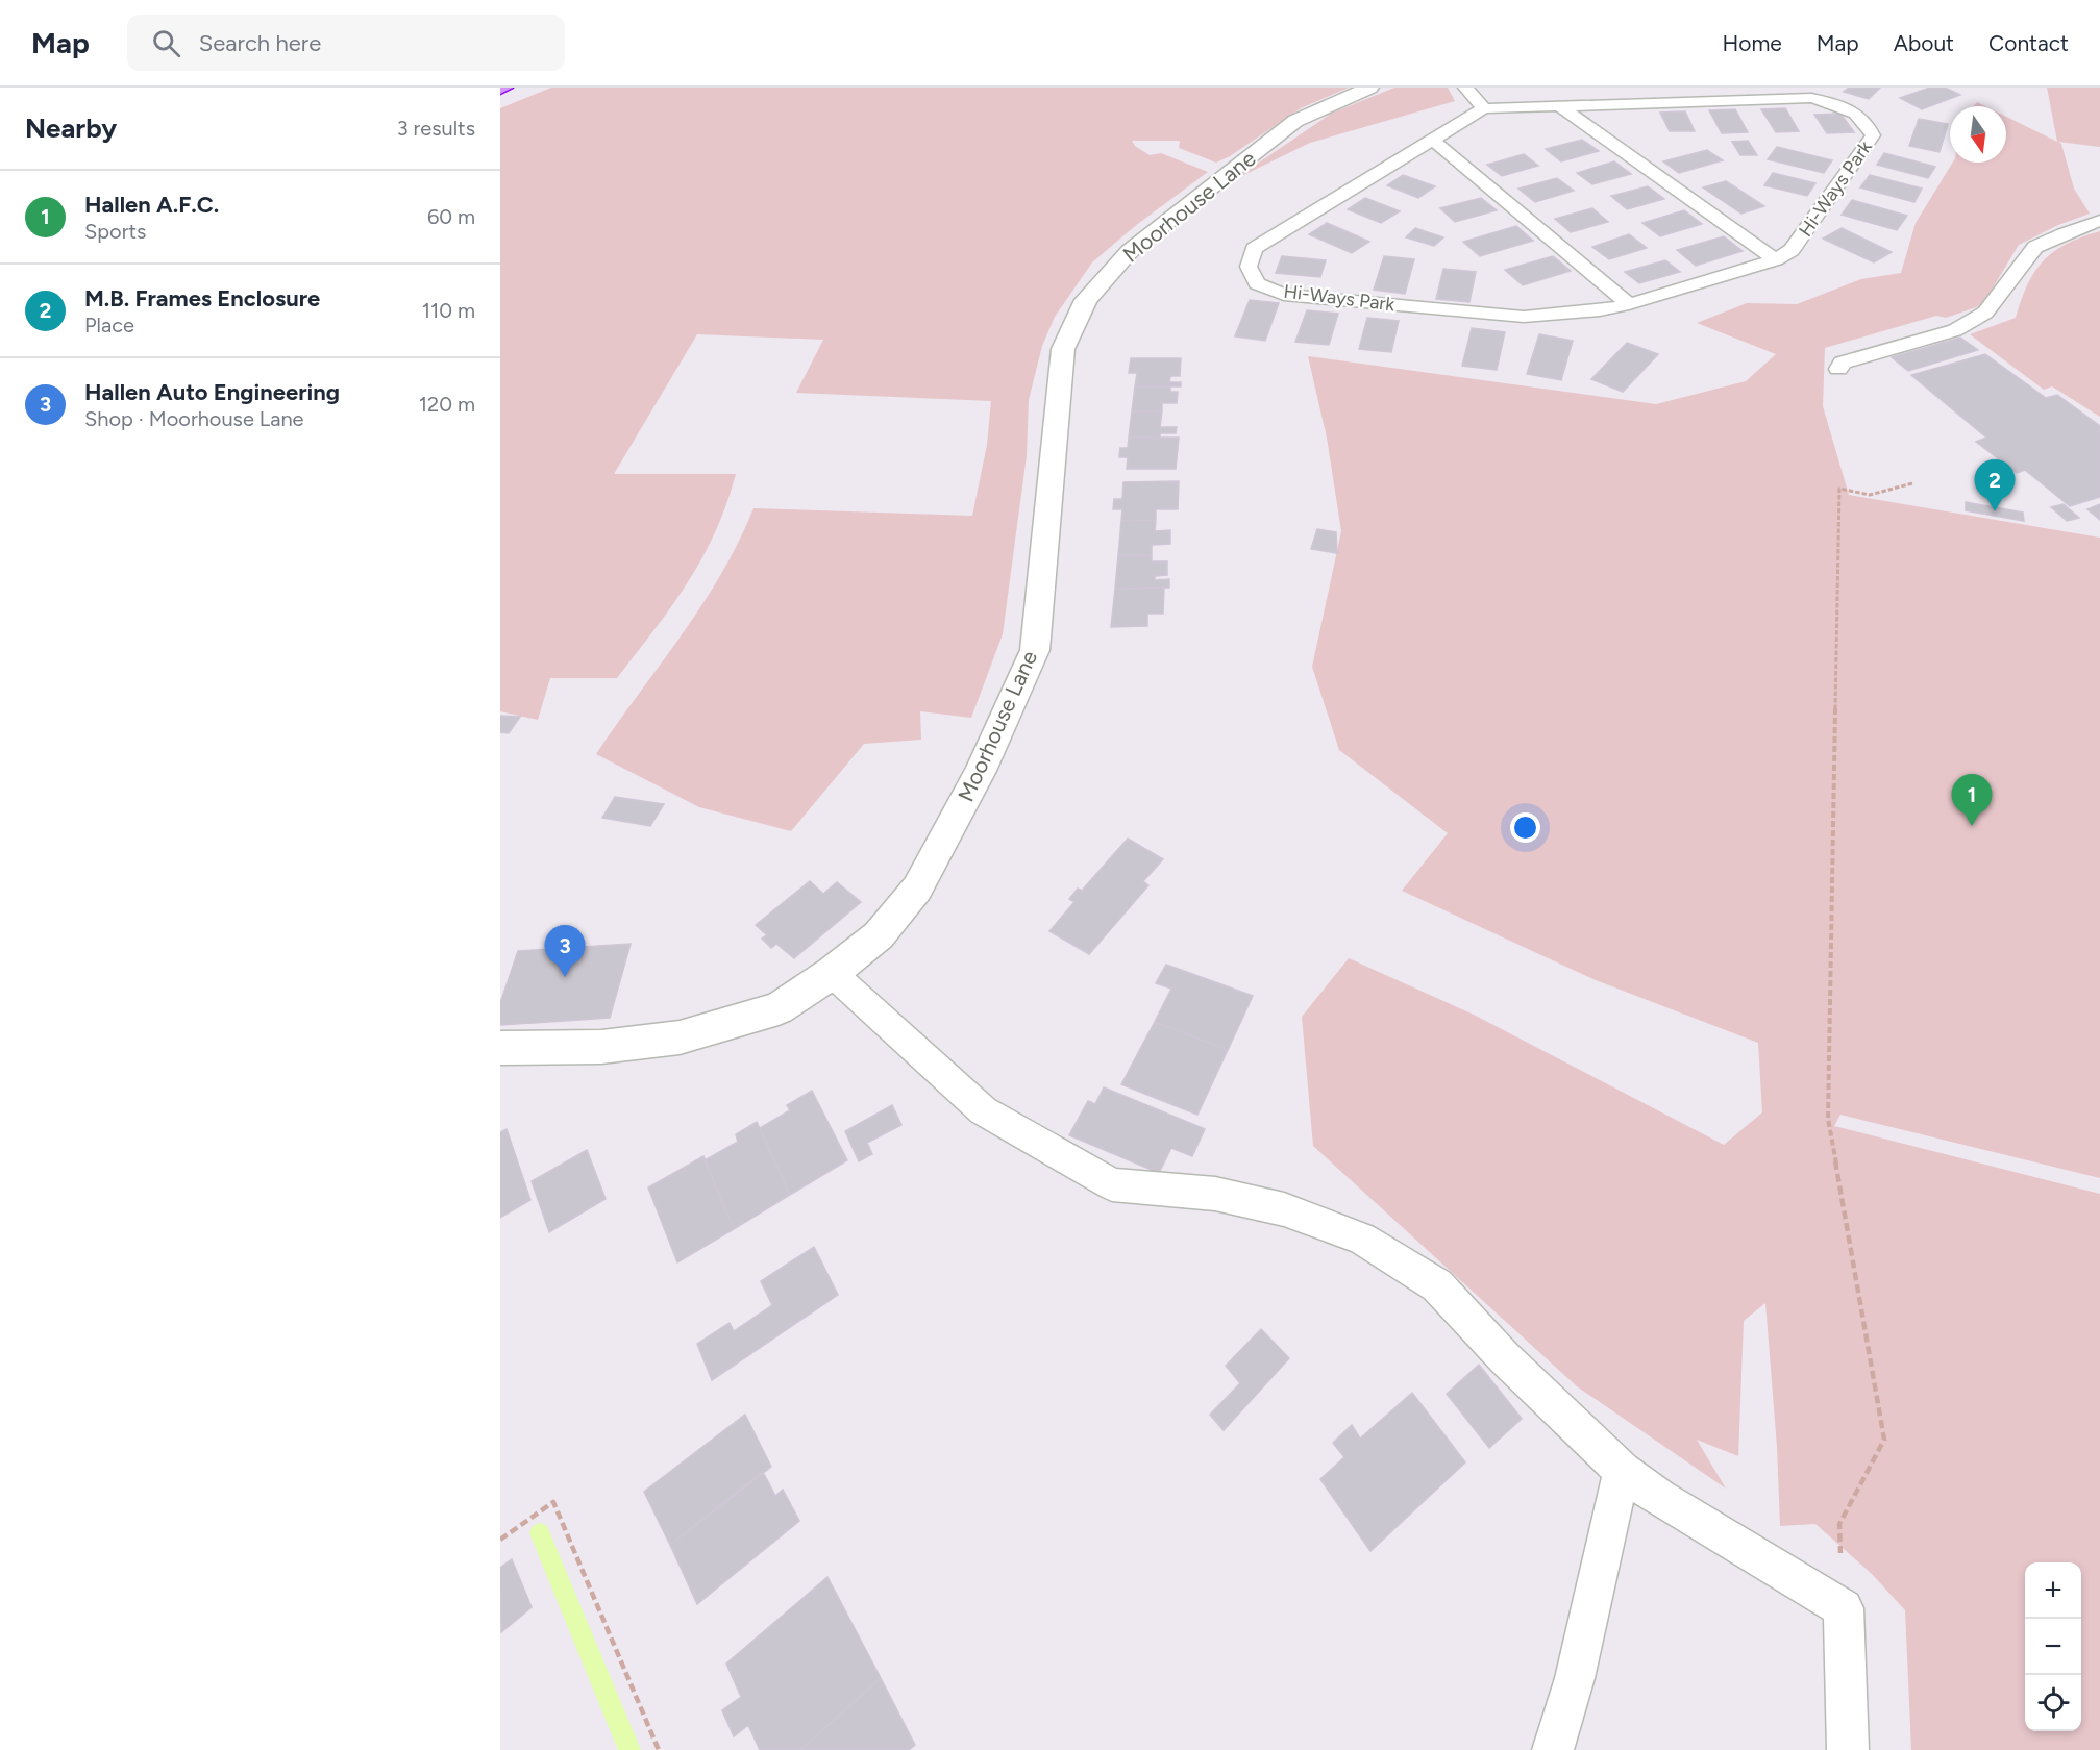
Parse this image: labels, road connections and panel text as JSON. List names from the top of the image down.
{
  "streets": {
    "street": ["Moorhouse Lane"],
    "lane": ["Hi-Ways Park"]
  },
  "north": "bottom",
  "page": {
    "header": "Map",
    "search": "Search here",
    "nav": [
      "Home",
      "Map",
      "About",
      "Contact"
    ],
    "heading": ["Nearby", "3 results"],
    "list": [
      {
        "mark": "1",
        "name": "Hallen A.F.C.",
        "note": "Sports",
        "value": "60 m"
      },
      {
        "mark": "2",
        "name": "M.B. Frames Enclosure",
        "note": "Place",
        "value": "110 m"
      },
      {
        "mark": "3",
        "name": "Hallen Auto Engineering",
        "note": "Shop · Moorhouse Lane",
        "value": "120 m"
      }
    ],
    "pins": ["2", "1", "3"],
    "map_buttons": ["+", "−"]
  }
}
